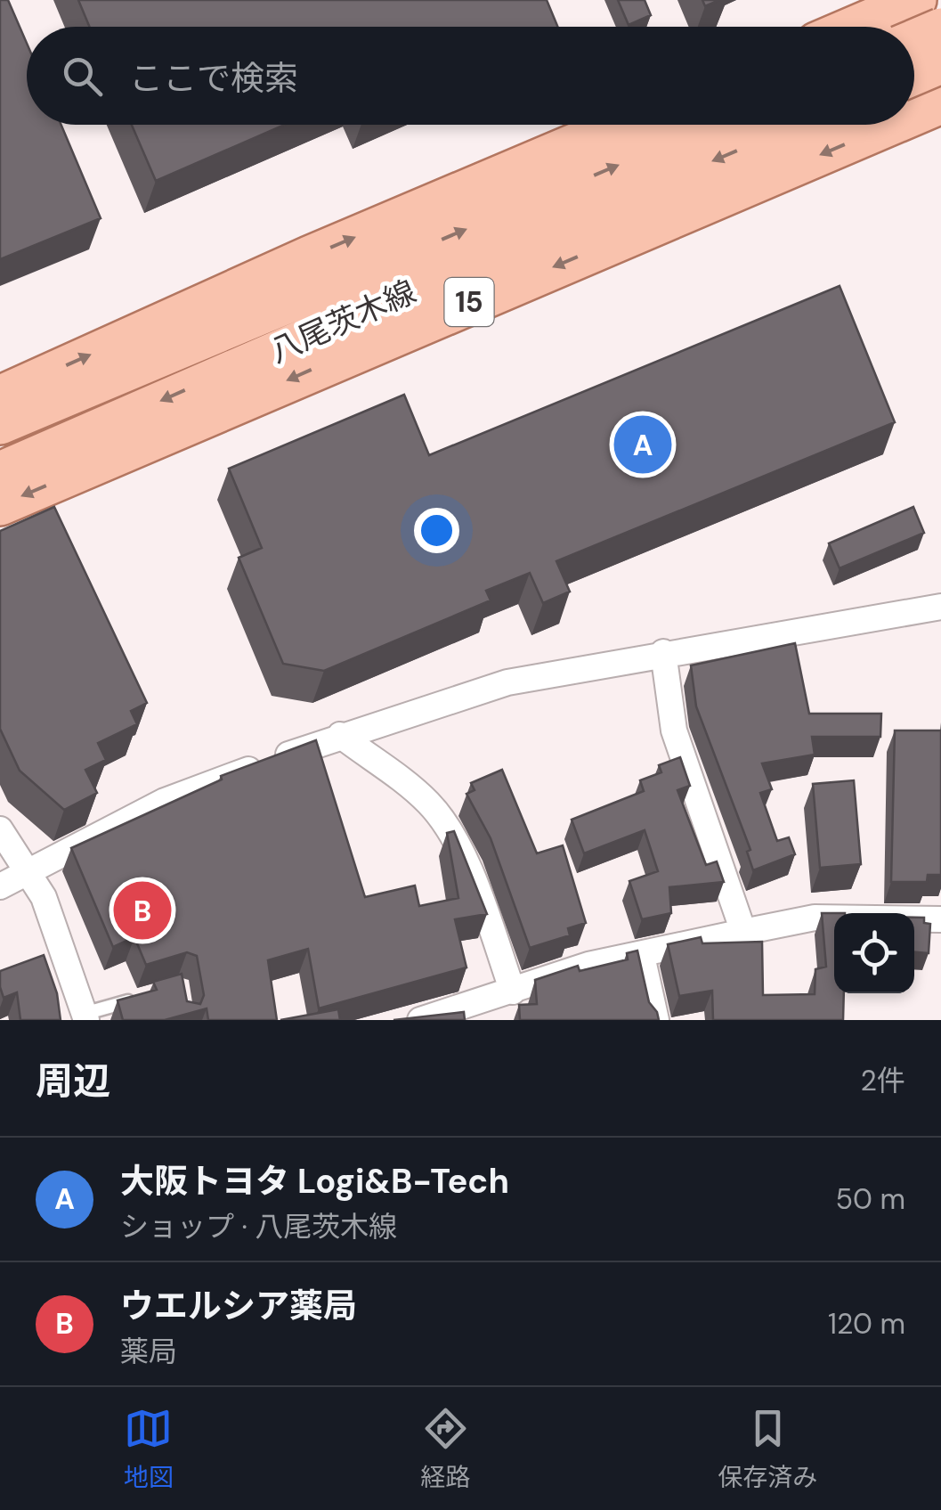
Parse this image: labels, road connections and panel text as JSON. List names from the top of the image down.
{
  "streets": {
    "main road": ["15", "八尾茨木線"]
  },
  "page": {
    "search": "ここで検索",
    "pins": ["A", "B"],
    "heading": ["周辺", "2件"],
    "list": [
      {
        "mark": "A",
        "name": "大阪トヨタ Logi&B-Tech",
        "note": "ショップ · 八尾茨木線",
        "value": "50 m"
      },
      {
        "mark": "B",
        "name": "ウエルシア薬局",
        "note": "薬局",
        "value": "120 m"
      }
    ],
    "nav": ["地図", "経路", "保存済み"]
  }
}
